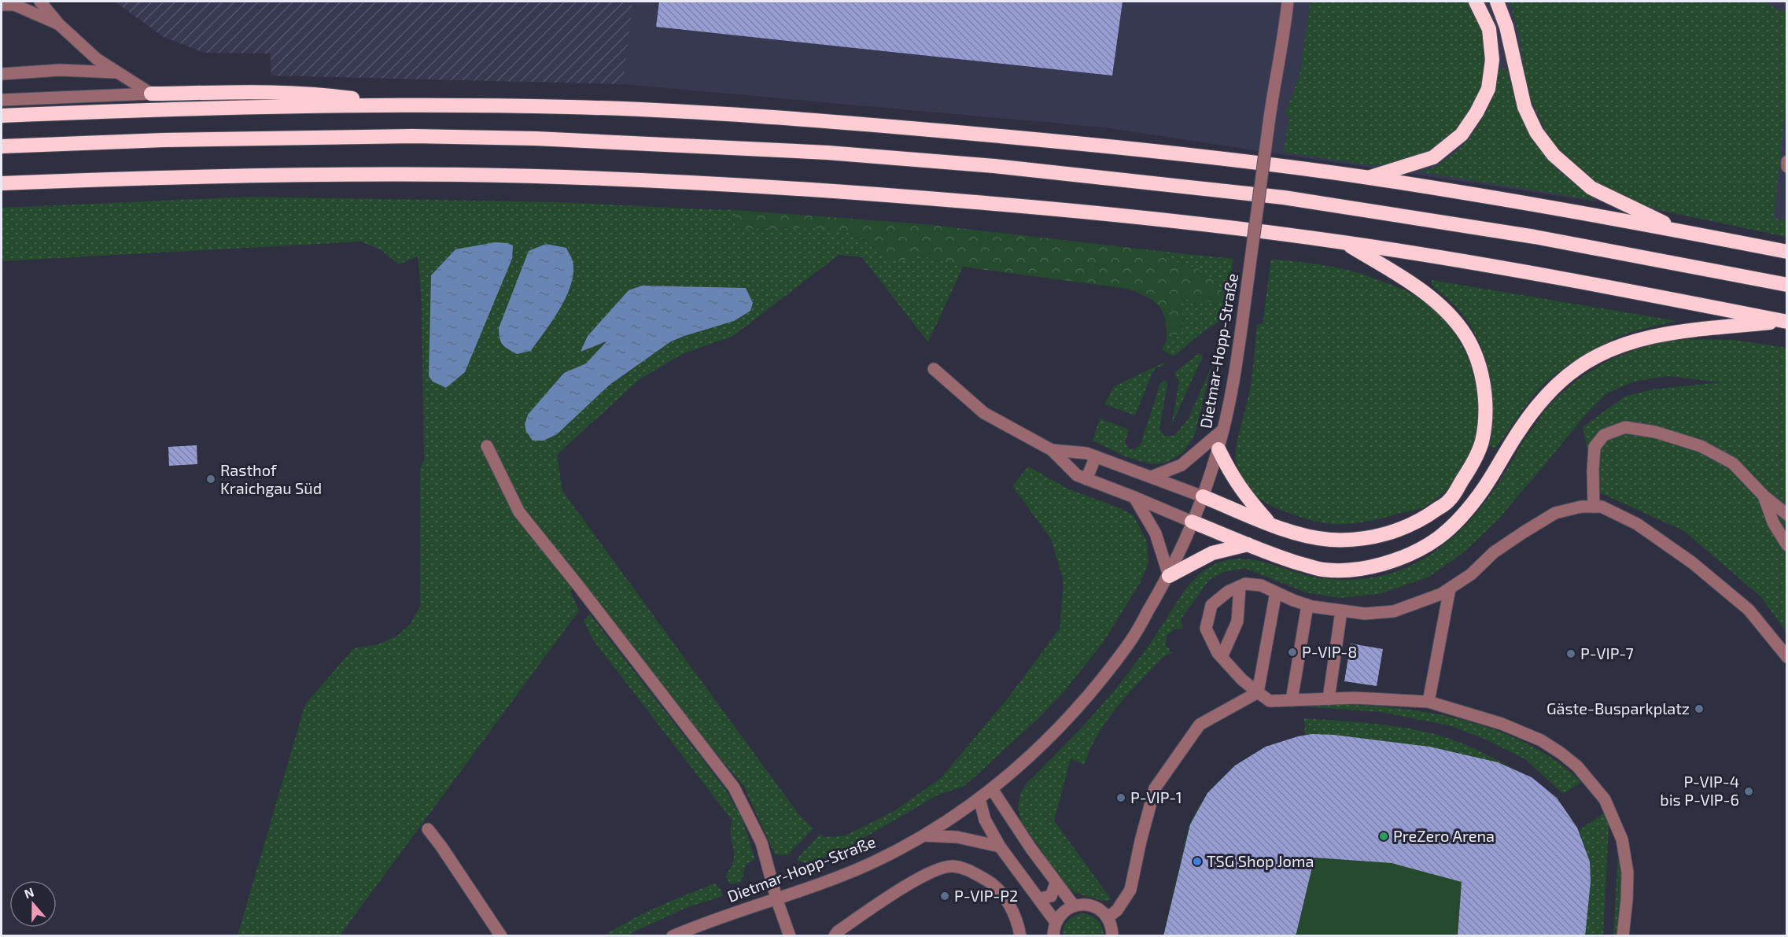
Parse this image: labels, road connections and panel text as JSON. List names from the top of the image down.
{
  "streets": {
    "street": ["Dietmar-Hopp-Straße"]
  },
  "places": [
    "Rasthof Kraichgau Süd",
    "P-VIP-8",
    "P-VIP-7",
    "Gäste-Busparkplatz",
    "P-VIP-4 bis P-VIP-6",
    "P-VIP-1",
    "PreZero Arena",
    "TSG Shop Joma",
    "P-VIP-P2"
  ],
  "north": "top"
}
